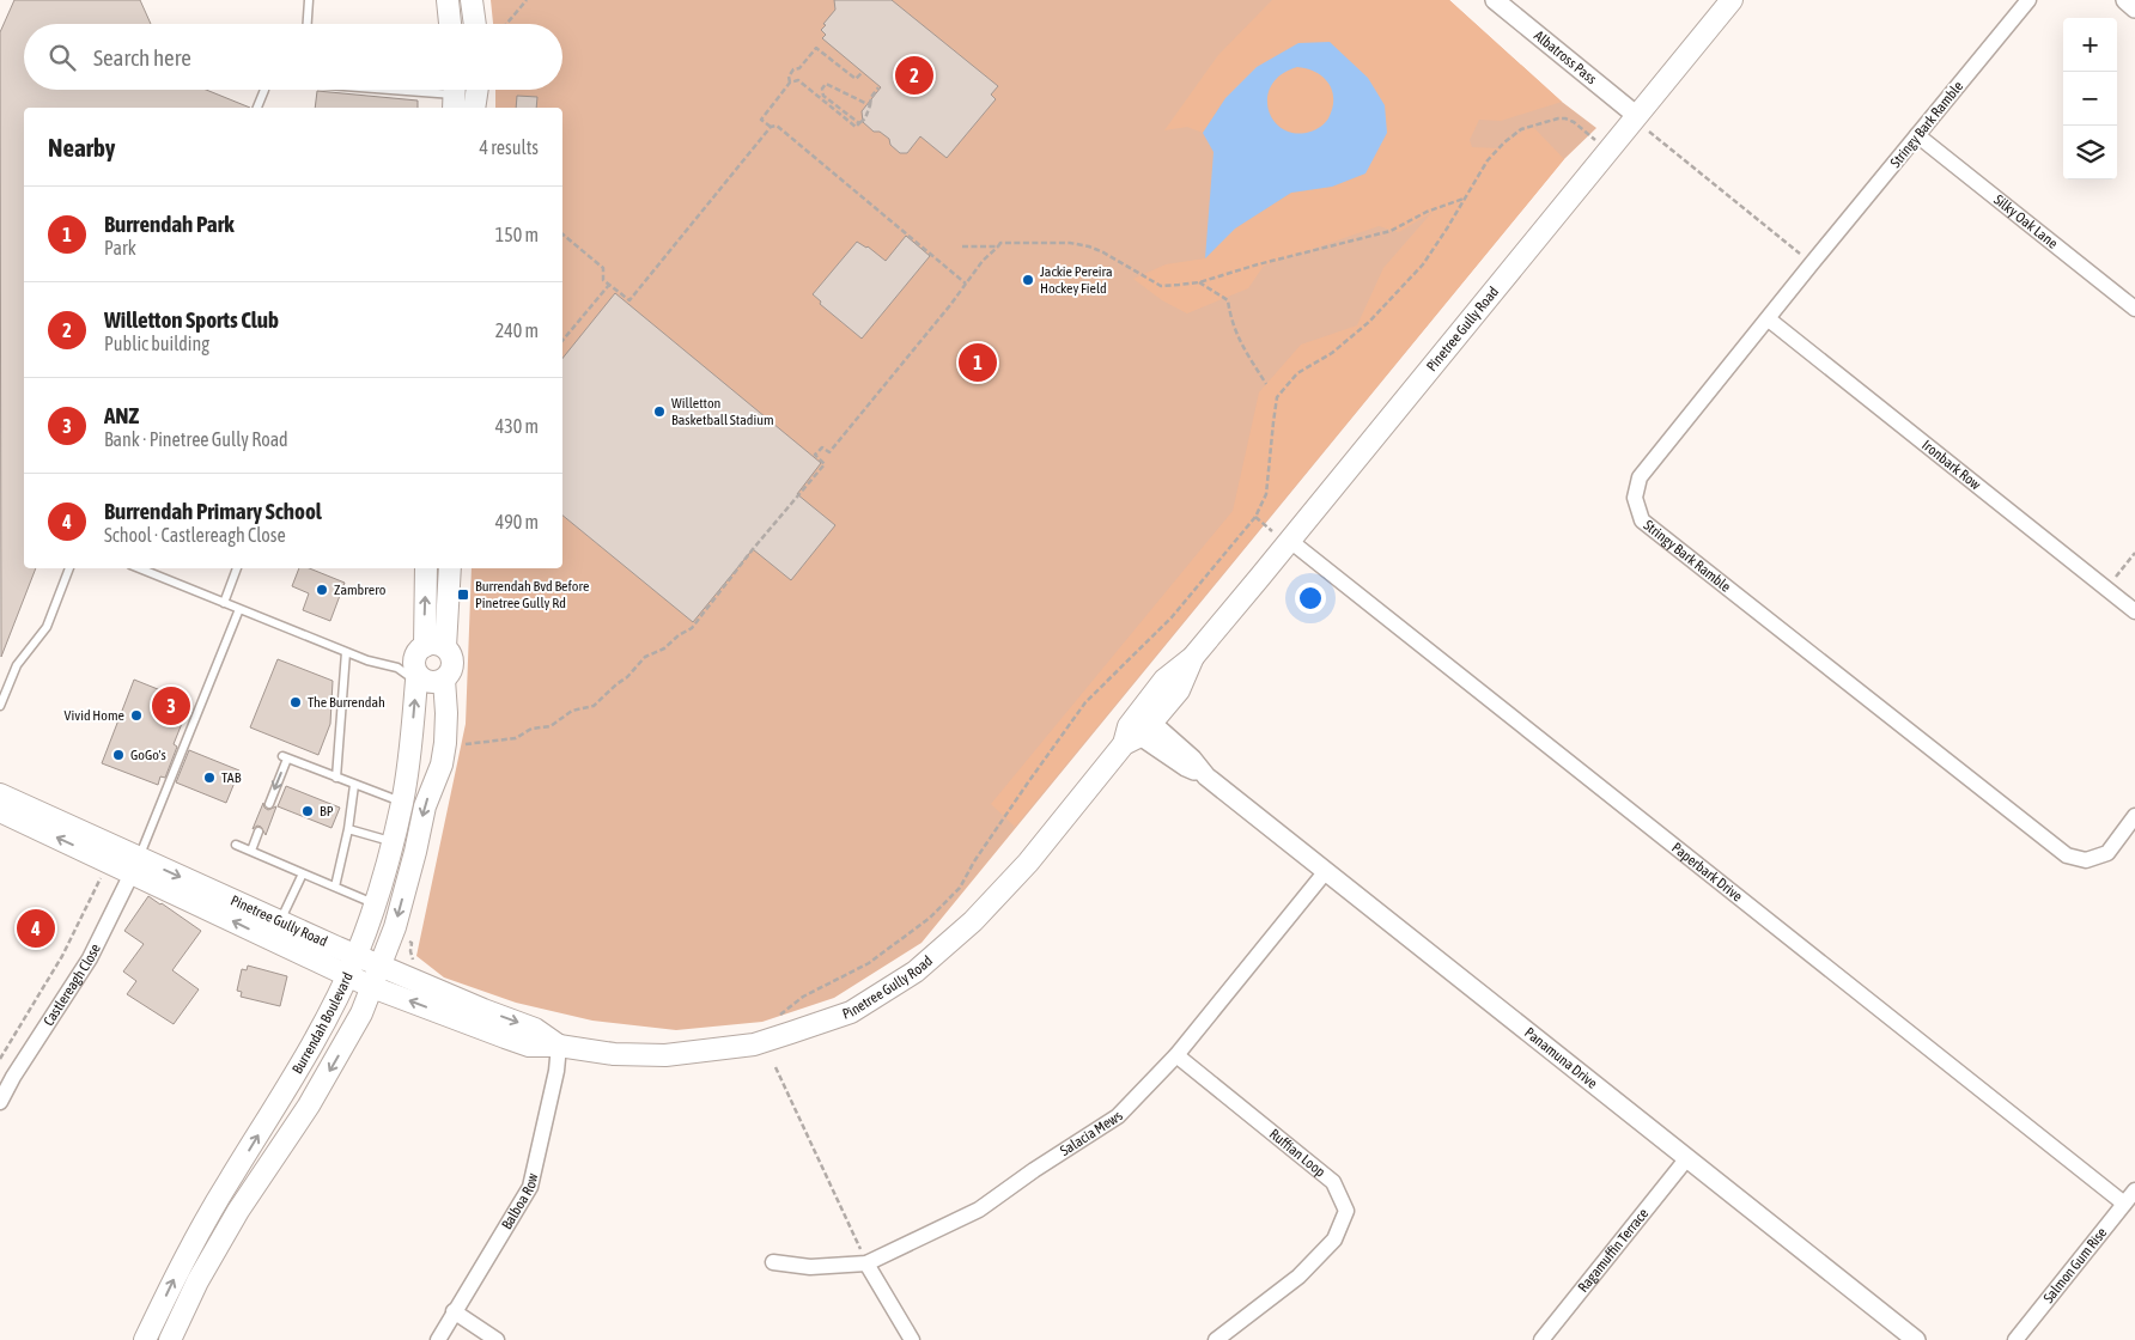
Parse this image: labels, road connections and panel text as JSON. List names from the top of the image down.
{
  "streets": {
    "main road": ["Pinetree Gully Road", "Burrendah Boulevard"],
    "street": [
      "Albatross Pass",
      "Stringy Bark Ramble",
      "Silky Oak Lane",
      "Ironbark Row",
      "Paperbark Drive",
      "Castlereagh Close",
      "Panamuna Drive",
      "Salacia Mews",
      "Ruffian Loop",
      "Balboa Row",
      "Ragamuffin Terrace",
      "Salmon Gum Rise"
    ]
  },
  "crossings": [
    ["Albatross Pass", "Pinetree Gully Road"],
    ["Stringy Bark Ramble", "Silky Oak Lane"],
    ["Stringy Bark Ramble", "Ironbark Row"],
    ["Pinetree Gully Road", "Paperbark Drive"],
    ["Pinetree Gully Road", "Castlereagh Close"],
    ["Pinetree Gully Road", "Burrendah Boulevard"],
    ["Pinetree Gully Road", "Panamuna Drive"],
    ["Pinetree Gully Road", "Balboa Row"],
    ["Paperbark Drive", "Salmon Gum Rise"],
    ["Panamuna Drive", "Salacia Mews"],
    ["Panamuna Drive", "Ragamuffin Terrace"],
    ["Salacia Mews", "Ruffian Loop"]
  ],
  "places": {
    "other": [
      "Jackie Pereira Hockey Field",
      "Willetton Basketball Stadium",
      "Zambrero",
      "The Burrendah",
      "Vivid Home",
      "GoGo's",
      "TAB",
      "BP"
    ],
    "transit": ["Burrendah Bvd Before Pinetree Gully Rd"]
  },
  "page": {
    "map_buttons": ["+", "−"],
    "search": "Search here",
    "pins": [
      "2",
      "1",
      "3",
      "4"
    ],
    "heading": ["Nearby", "4 results"],
    "list": [
      {
        "mark": "1",
        "name": "Burrendah Park",
        "note": "Park",
        "value": "150 m"
      },
      {
        "mark": "2",
        "name": "Willetton Sports Club",
        "note": "Public building",
        "value": "240 m"
      },
      {
        "mark": "3",
        "name": "ANZ",
        "note": "Bank · Pinetree Gully Road",
        "value": "430 m"
      },
      {
        "mark": "4",
        "name": "Burrendah Primary School",
        "note": "School · Castlereagh Close",
        "value": "490 m"
      }
    ]
  }
}
